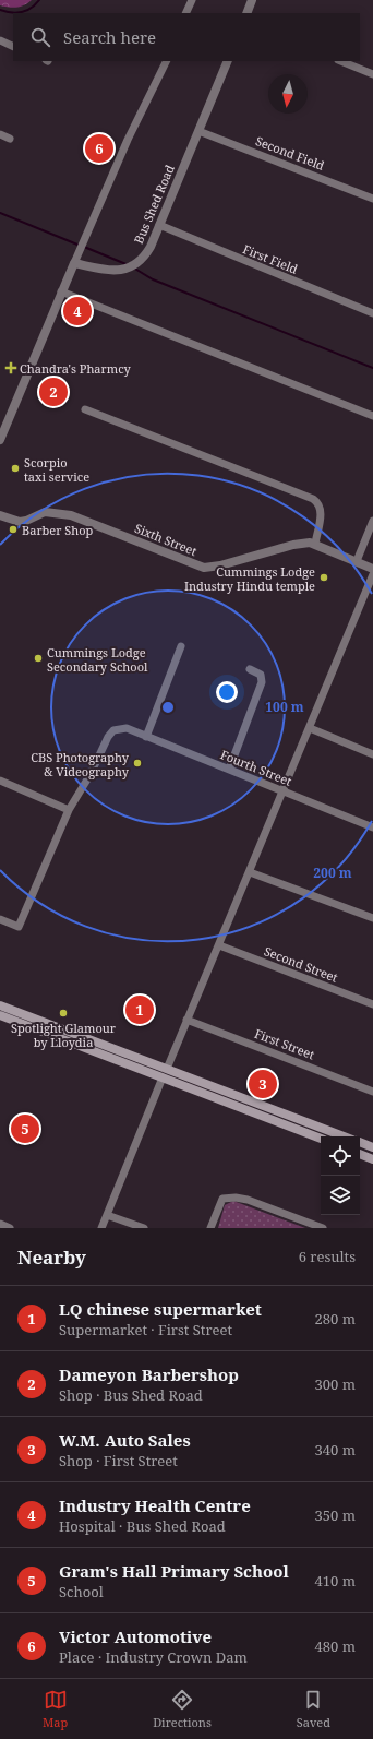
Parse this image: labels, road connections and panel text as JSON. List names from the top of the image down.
{
  "streets": {
    "street": [
      "Second Field",
      "Bus Shed Road",
      "First Field",
      "Sixth Street",
      "Fourth Street",
      "Second Street",
      "First Street"
    ]
  },
  "crossings": [
    ["Second Field", "Bus Shed Road"],
    ["Bus Shed Road", "First Field"]
  ],
  "places": {
    "health": ["Chandra's Pharmcy"],
    "other": [
      "Scorpio taxi service",
      "Barber Shop",
      "Cummings Lodge Industry Hindu temple",
      "Cummings Lodge Secondary School",
      "CBS Photography & Videography",
      "Spotlight Glamour by Lloydia"
    ]
  },
  "north": "bottom",
  "page": {
    "search": "Search here",
    "pins": [
      "6",
      "4",
      "2",
      "1",
      "3",
      "5"
    ],
    "heading": ["Nearby", "6 results"],
    "list": [
      {
        "mark": "1",
        "name": "LQ chinese supermarket",
        "note": "Supermarket · First Street",
        "value": "280 m"
      },
      {
        "mark": "2",
        "name": "Dameyon Barbershop",
        "note": "Shop · Bus Shed Road",
        "value": "300 m"
      },
      {
        "mark": "3",
        "name": "W.M. Auto Sales",
        "note": "Shop · First Street",
        "value": "340 m"
      },
      {
        "mark": "4",
        "name": "Industry Health Centre",
        "note": "Hospital · Bus Shed Road",
        "value": "350 m"
      },
      {
        "mark": "5",
        "name": "Gram's Hall Primary School",
        "note": "School",
        "value": "410 m"
      },
      {
        "mark": "6",
        "name": "Victor Automotive",
        "note": "Place · Industry Crown Dam",
        "value": "480 m"
      }
    ],
    "nav": ["Map", "Directions", "Saved"]
  },
  "rings": ["100 m", "200 m"]
}
